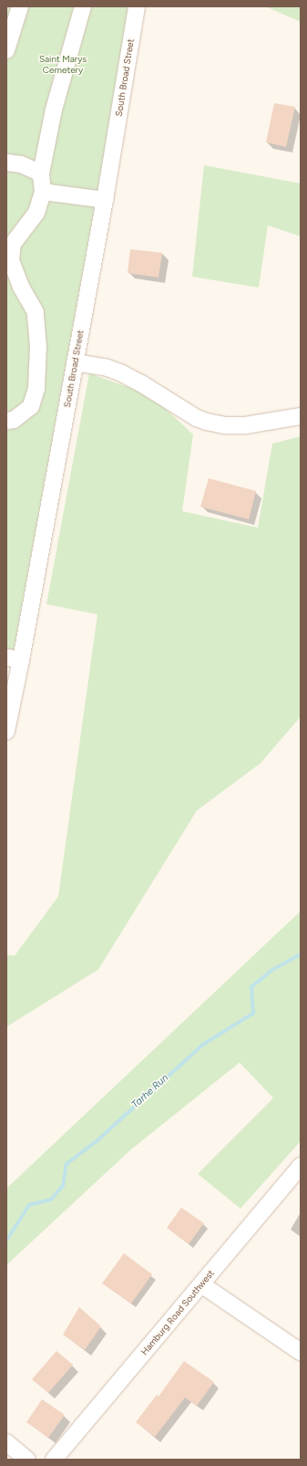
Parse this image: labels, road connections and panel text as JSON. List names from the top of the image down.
{
  "streets": {
    "street": ["South Broad Street", "Hamburg Road Southwest"]
  },
  "water": ["Tarhe Run"],
  "parks": ["Saint Marys Cemetery"]
}
